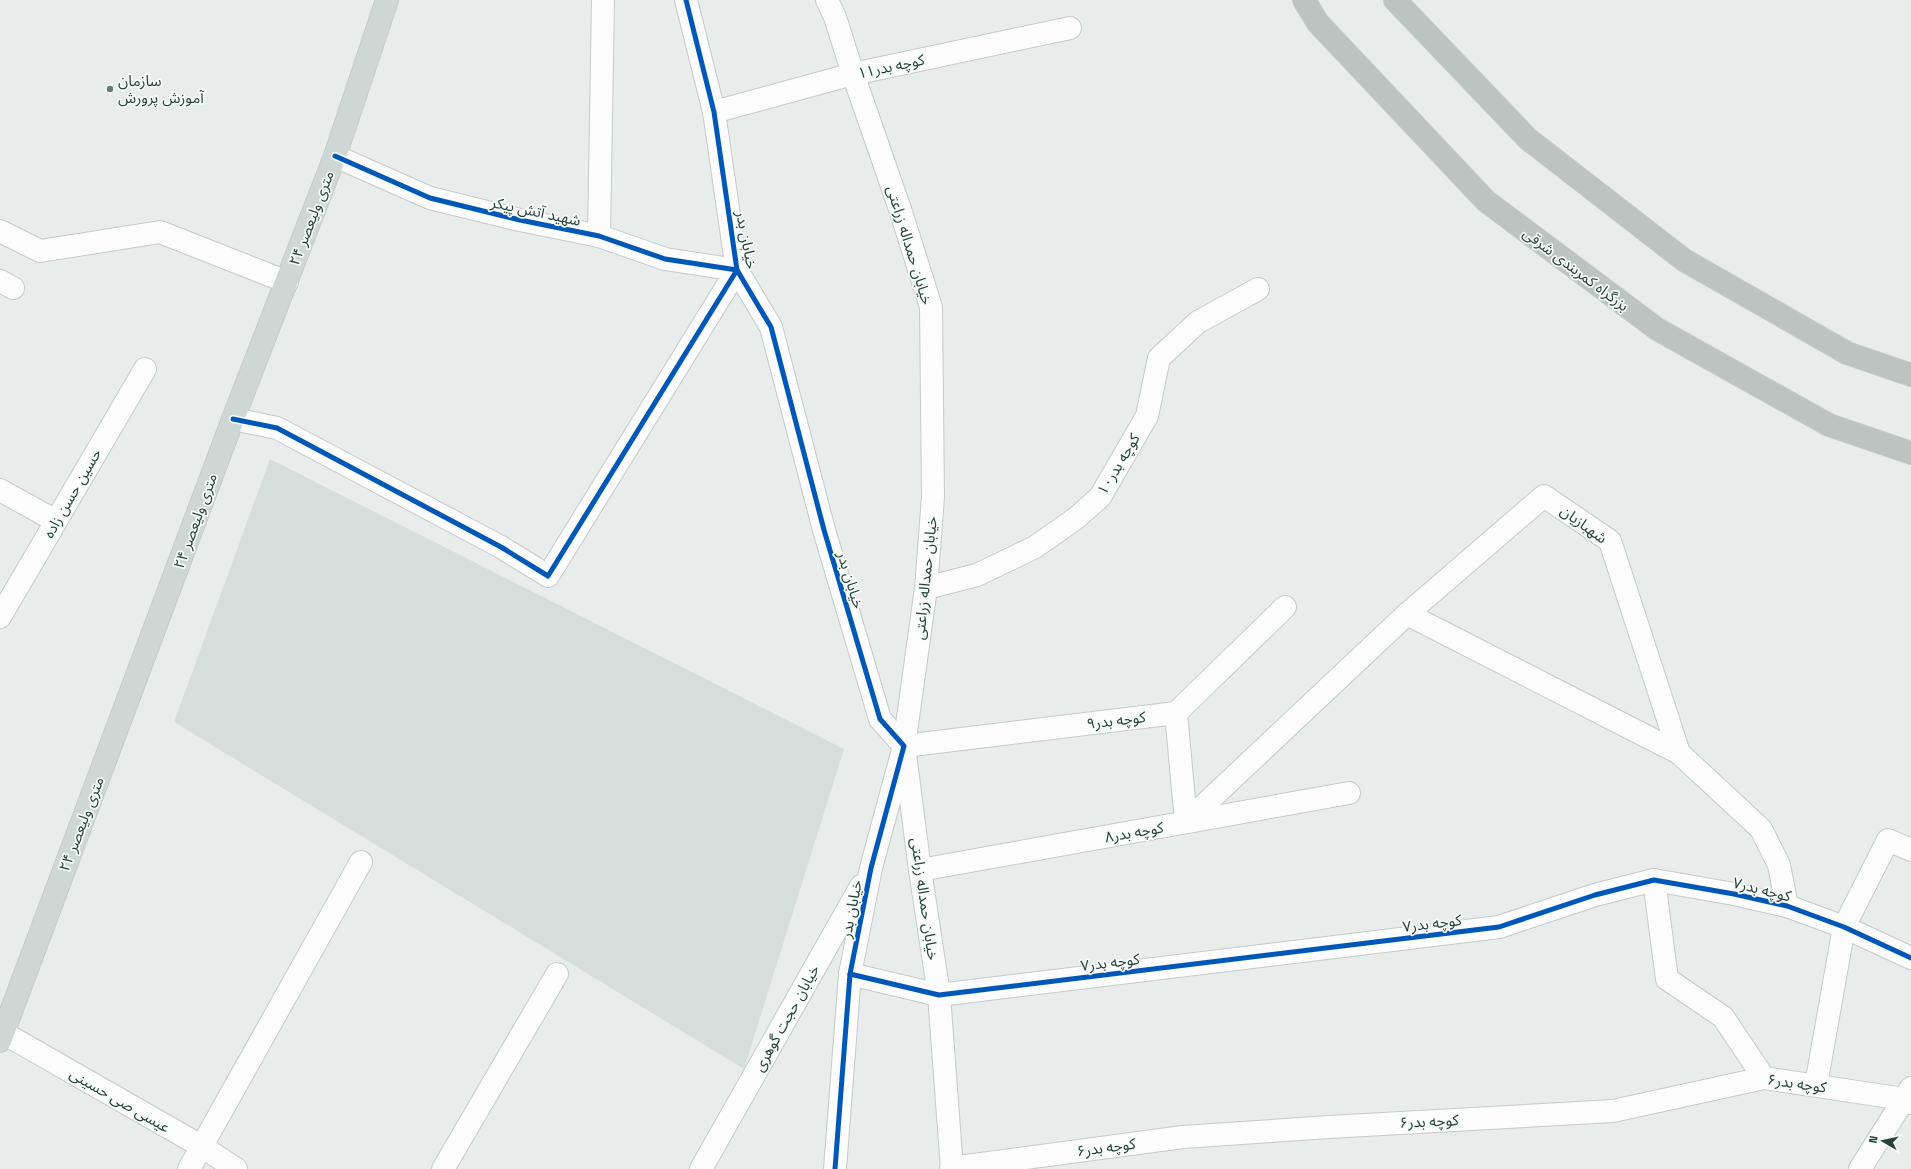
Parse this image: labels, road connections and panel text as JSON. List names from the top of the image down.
{
  "streets": {
    "highway": ["بزرگراه کمربندی شرقی"],
    "main road": ["۲۴ متری ولیعصر"],
    "street": [
      "کوچه بدر۱۱",
      "شهید آتش پیکر",
      "خیابان بدر",
      "خیابان حمداله زراعتی",
      "کوچه بدر۱۰",
      "حسین حسن زاده",
      "شهبازیان",
      "کوچه بدر۹",
      "کوچه بدر۸",
      "کوچه بدر۷",
      "خیابان حجت گوهری",
      "کوچه بدر۶",
      "عیسی صی حسینی"
    ]
  },
  "crossings": [
    ["کوچه بدر۱۱", "خیابان بدر"],
    ["کوچه بدر۱۱", "خیابان حمداله زراعتی"],
    ["شهید آتش پیکر", "۲۴ متری ولیعصر"],
    ["شهید آتش پیکر", "خیابان بدر"],
    ["۲۴ متری ولیعصر", "عیسی صی حسینی"],
    ["خیابان بدر", "خیابان حمداله زراعتی"],
    ["خیابان بدر", "کوچه بدر۹"],
    ["خیابان بدر", "خیابان حجت گوهری"],
    ["خیابان حمداله زراعتی", "کوچه بدر۱۰"],
    ["خیابان حمداله زراعتی", "کوچه بدر۹"],
    ["خیابان حمداله زراعتی", "کوچه بدر۸"],
    ["خیابان حمداله زراعتی", "کوچه بدر۷"],
    ["خیابان حمداله زراعتی", "کوچه بدر۶"]
  ],
  "places": ["سازمان آموزش پرورش"],
  "north": "left"
}
